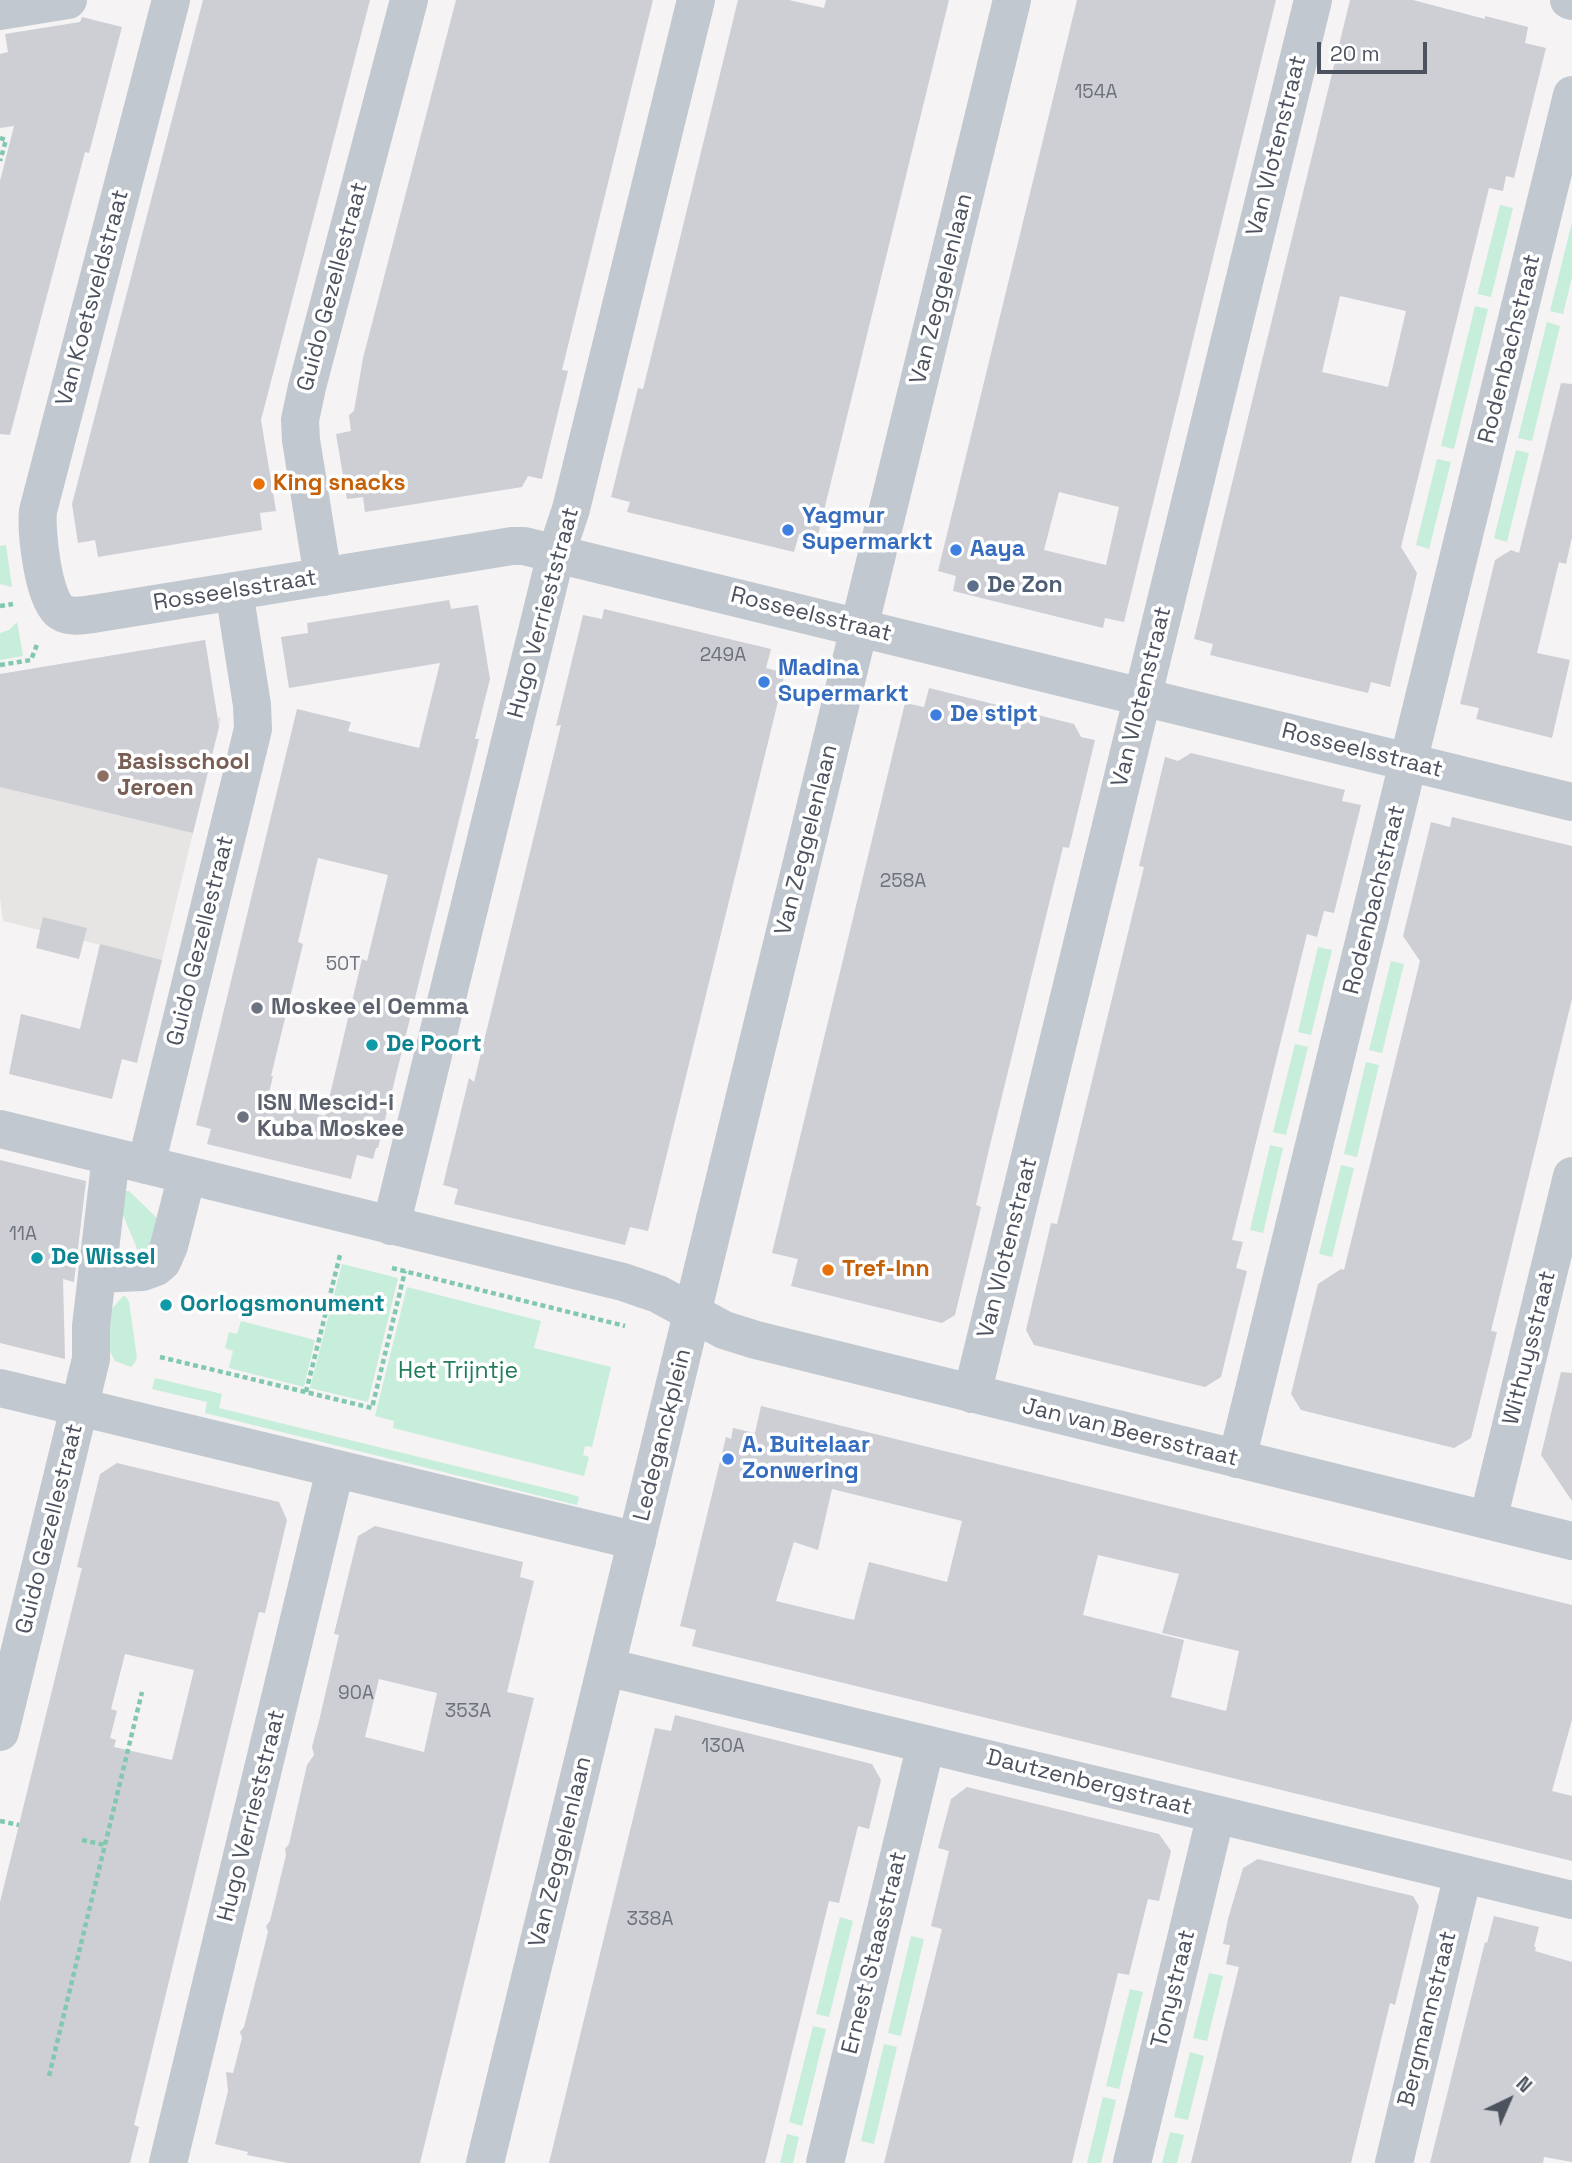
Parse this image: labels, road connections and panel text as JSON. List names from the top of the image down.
{
  "streets": {
    "street": [
      "Van Vlotenstraat",
      "Guido Gezellestraat",
      "Van Zeggelenlaan",
      "Van Koetsveldstraat",
      "Rodenbachstraat",
      "Rosseelsstraat",
      "Hugo Verrieststraat",
      "Withuysstraat",
      "Jan van Beersstraat",
      "Ledeganckplein",
      "Dautzenbergstraat",
      "Ernest Staasstraat",
      "Tonystraat",
      "Bergmannstraat"
    ]
  },
  "crossings": [
    ["Van Vlotenstraat", "Rosseelsstraat"],
    ["Van Vlotenstraat", "Jan van Beersstraat"],
    ["Guido Gezellestraat", "Rosseelsstraat"],
    ["Guido Gezellestraat", "Ledeganckplein"],
    ["Van Zeggelenlaan", "Rosseelsstraat"],
    ["Van Zeggelenlaan", "Jan van Beersstraat"],
    ["Van Zeggelenlaan", "Ledeganckplein"],
    ["Van Zeggelenlaan", "Dautzenbergstraat"],
    ["Van Koetsveldstraat", "Rosseelsstraat"],
    ["Rodenbachstraat", "Rosseelsstraat"],
    ["Rodenbachstraat", "Jan van Beersstraat"],
    ["Rosseelsstraat", "Hugo Verrieststraat"],
    ["Hugo Verrieststraat", "Ledeganckplein"],
    ["Withuysstraat", "Jan van Beersstraat"],
    ["Jan van Beersstraat", "Ledeganckplein"],
    ["Dautzenbergstraat", "Ernest Staasstraat"],
    ["Dautzenbergstraat", "Tonystraat"],
    ["Dautzenbergstraat", "Bergmannstraat"]
  ],
  "parks": ["Het Trijntje"],
  "places": [
    "King snacks",
    "Yagmur Supermarkt",
    "Aaya",
    "De Zon",
    "Madina Supermarkt",
    "De stipt",
    "Basisschool Jeroen",
    "Moskee el Oemma",
    "De Poort",
    "ISN Mescid-i Kuba Moskee",
    "De Wissel",
    "Tref-Inn",
    "Oorlogsmonument",
    "A. Buitelaar Zonwering"
  ],
  "house_numbers": [
    "154A",
    "249A",
    "258A",
    "50T",
    "11A",
    "90A",
    "353A",
    "130A",
    "338A"
  ],
  "scale_bar": "20 m",
  "north": "top right"
}
